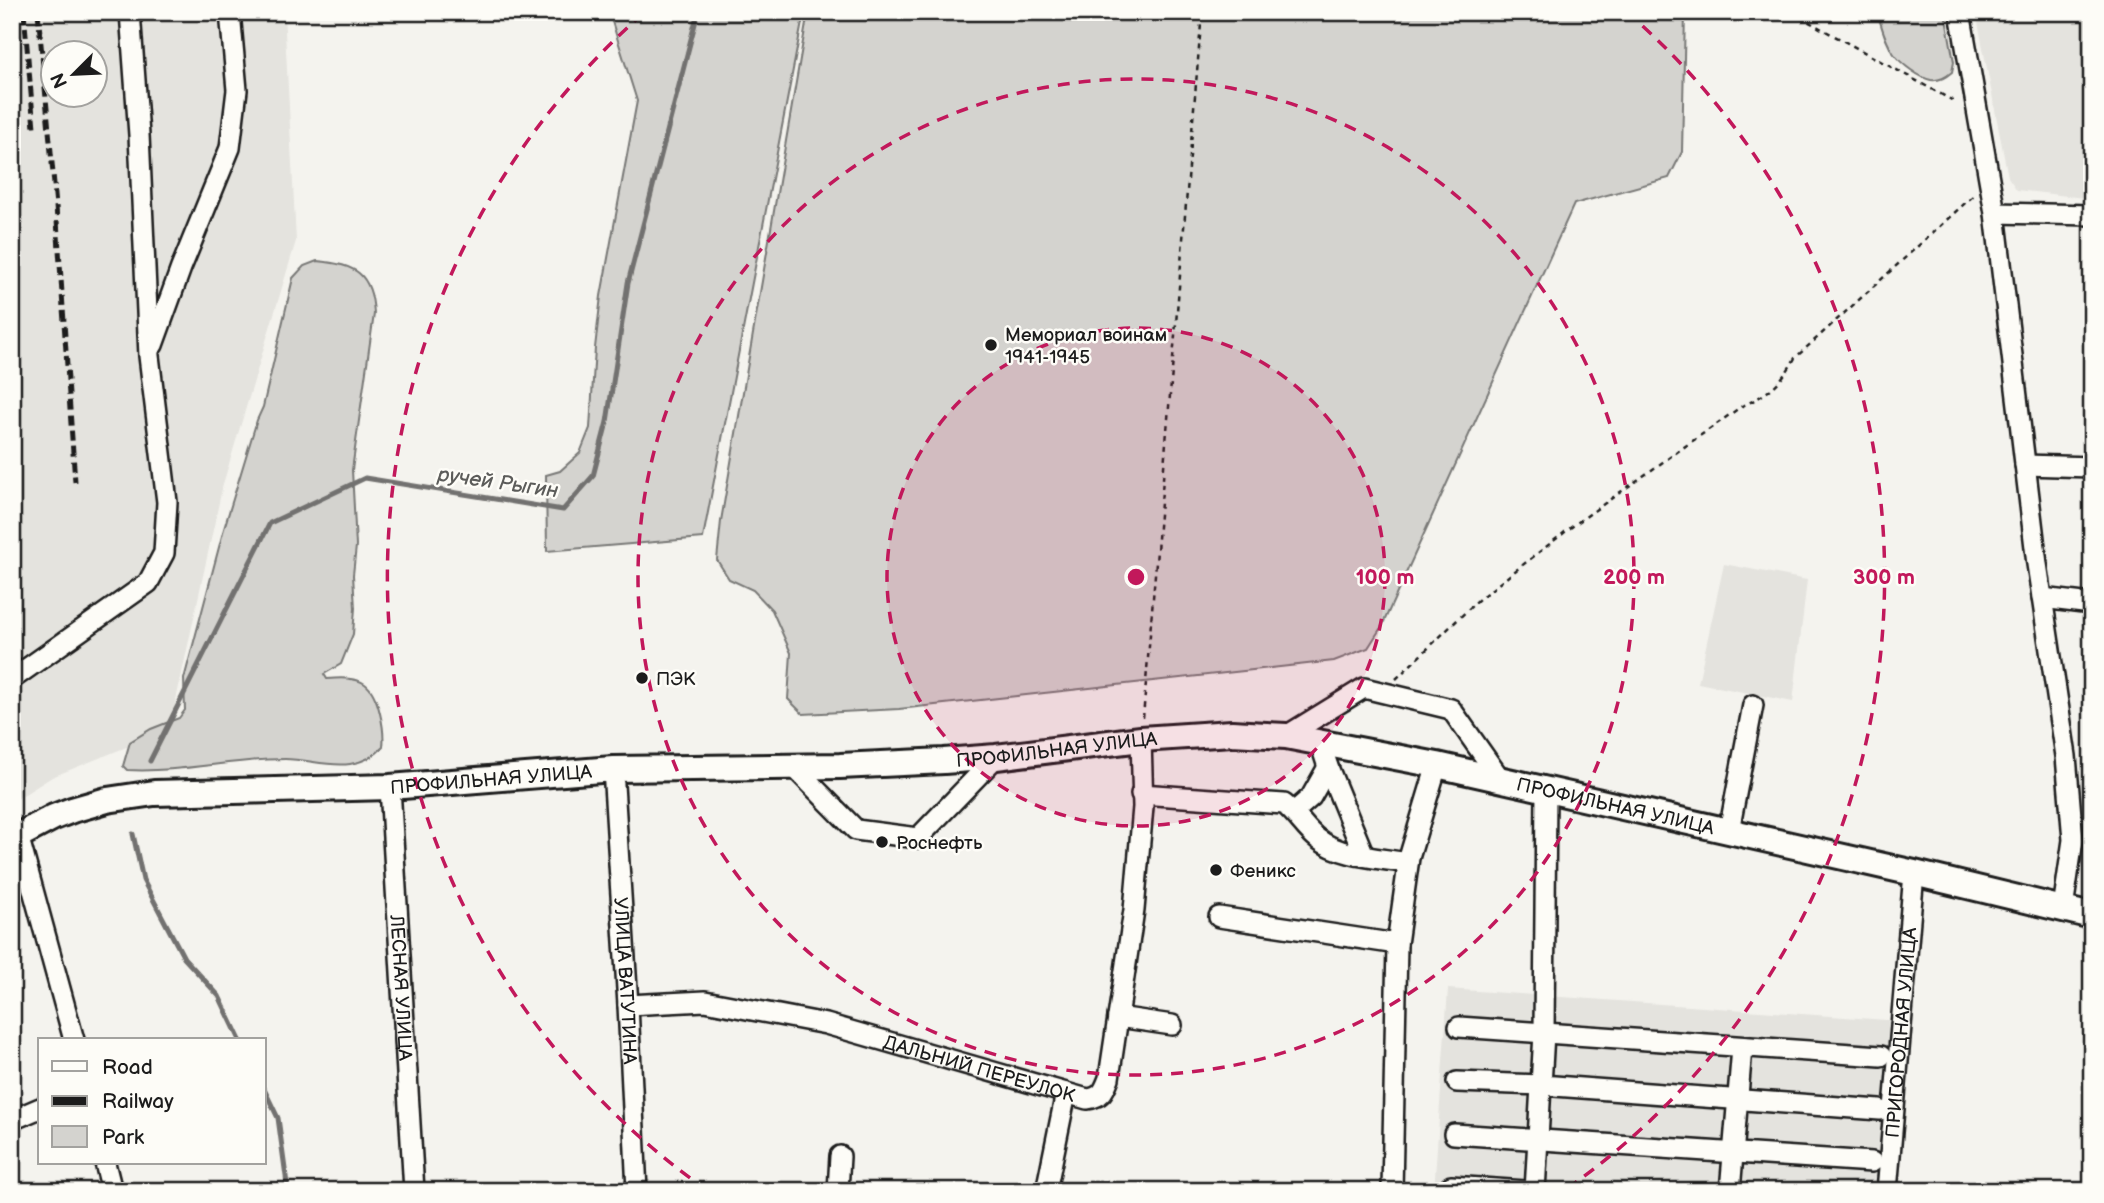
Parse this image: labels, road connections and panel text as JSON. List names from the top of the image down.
{
  "streets": {
    "main road": ["ПРОФИЛЬНАЯ УЛИЦА"],
    "street": [
      "УЛИЦА ВАТУТИНА",
      "ЛЕСНАЯ УЛИЦА",
      "ПРИГОРОДНАЯ УЛИЦА",
      "ДАЛЬНИЙ ПЕРЕУЛОК"
    ]
  },
  "crossings": [
    ["ПРОФИЛЬНАЯ УЛИЦА", "УЛИЦА ВАТУТИНА"],
    ["ПРОФИЛЬНАЯ УЛИЦА", "ЛЕСНАЯ УЛИЦА"],
    ["ПРОФИЛЬНАЯ УЛИЦА", "ПРИГОРОДНАЯ УЛИЦА"],
    ["ПРОФИЛЬНАЯ УЛИЦА", "ДАЛЬНИЙ ПЕРЕУЛОК"],
    ["УЛИЦА ВАТУТИНА", "ДАЛЬНИЙ ПЕРЕУЛОК"]
  ],
  "water": ["ручей Рыгин"],
  "places": [
    "Мемориал воинам 1941-1945",
    "ПЭК",
    "Роснефть",
    "Феникс"
  ],
  "legend": ["Road", "Railway", "Park"],
  "north": "bottom left",
  "rings": ["100 m", "200 m", "300 m"]
}
